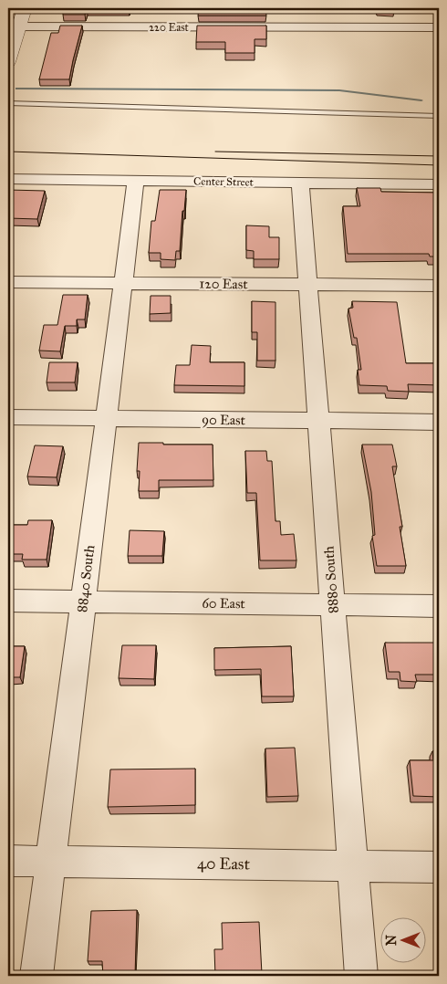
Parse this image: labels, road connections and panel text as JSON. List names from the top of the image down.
{
  "streets": {
    "street": [
      "220 East",
      "Center Street",
      "120 East",
      "90 East",
      "8840 South",
      "8880 South",
      "60 East",
      "40 East"
    ]
  },
  "crossings": [
    ["Center Street", "8840 South"],
    ["Center Street", "8880 South"],
    ["120 East", "8840 South"],
    ["120 East", "8880 South"],
    ["90 East", "8840 South"],
    ["90 East", "8880 South"],
    ["8840 South", "60 East"],
    ["8840 South", "40 East"],
    ["8880 South", "60 East"],
    ["8880 South", "40 East"]
  ],
  "north": "left"
}
